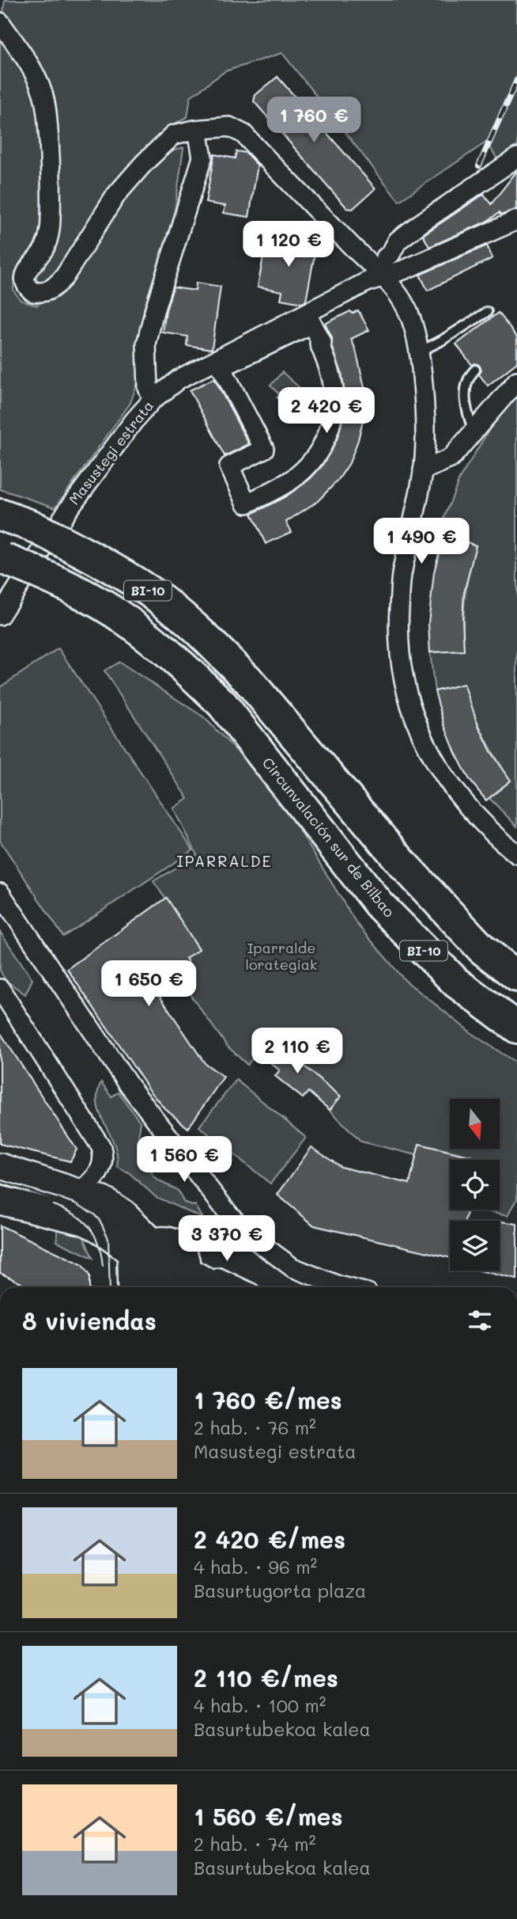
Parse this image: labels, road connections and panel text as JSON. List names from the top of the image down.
{
  "streets": {
    "highway": ["BI-10", "Circunvalación sur de Bilbao"],
    "street": ["Masustegi estrata"]
  },
  "districts": ["IPARRALDE"],
  "parks": ["Iparralde lorategiak"],
  "north": "bottom",
  "page": {
    "price": [
      "1 760 €",
      "1 120 €",
      "2 420 €",
      "1 490 €",
      "1 650 €",
      "2 110 €",
      "1 560 €",
      "3 370 €"
    ],
    "heading": "8 viviendas",
    "list": [
      {
        "name": "1 760 €/mes",
        "note": "2 hab. · 76 m² · Masustegi estrata"
      },
      {
        "name": "2 420 €/mes",
        "note": "4 hab. · 96 m² · Basurtugorta plaza"
      },
      {
        "name": "2 110 €/mes",
        "note": "4 hab. · 100 m² · Basurtubekoa kalea"
      },
      {
        "name": "1 560 €/mes",
        "note": "2 hab. · 74 m² · Basurtubekoa kalea"
      }
    ]
  }
}
